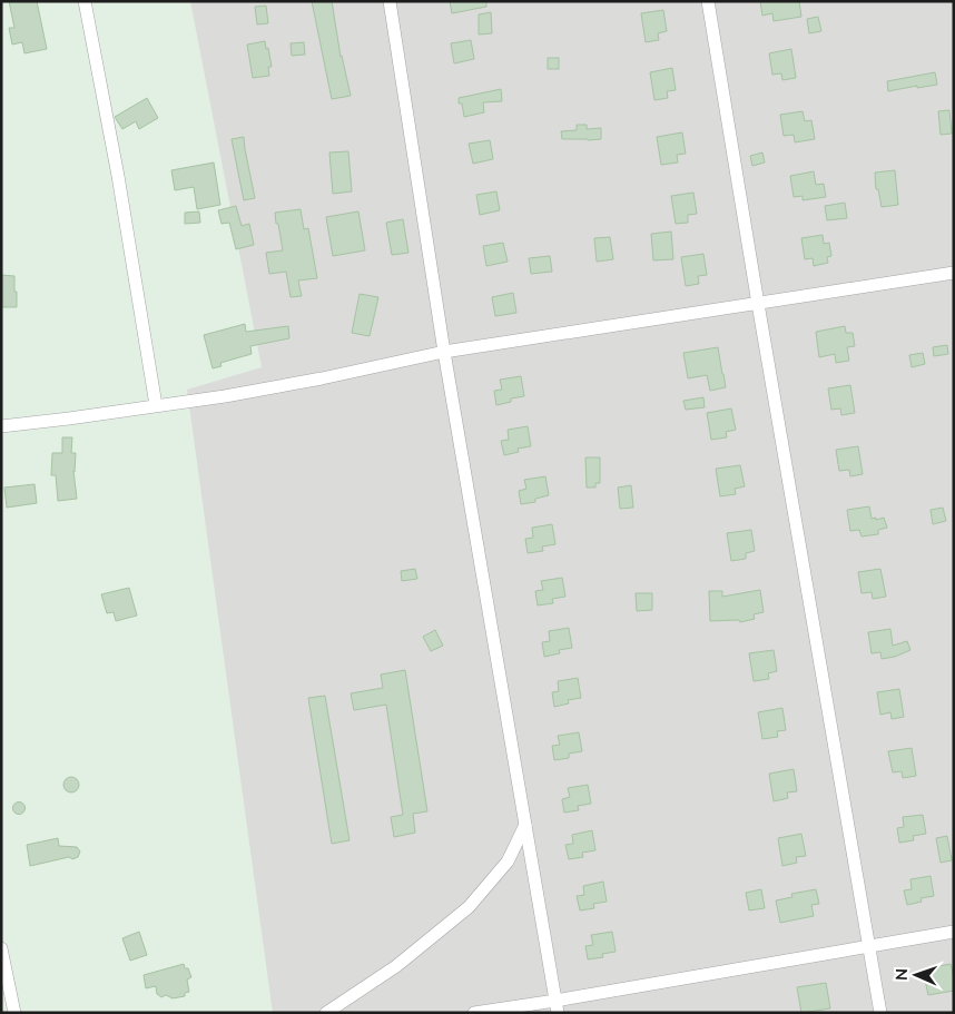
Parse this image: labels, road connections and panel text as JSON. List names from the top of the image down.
{
  "north": "left"
}
